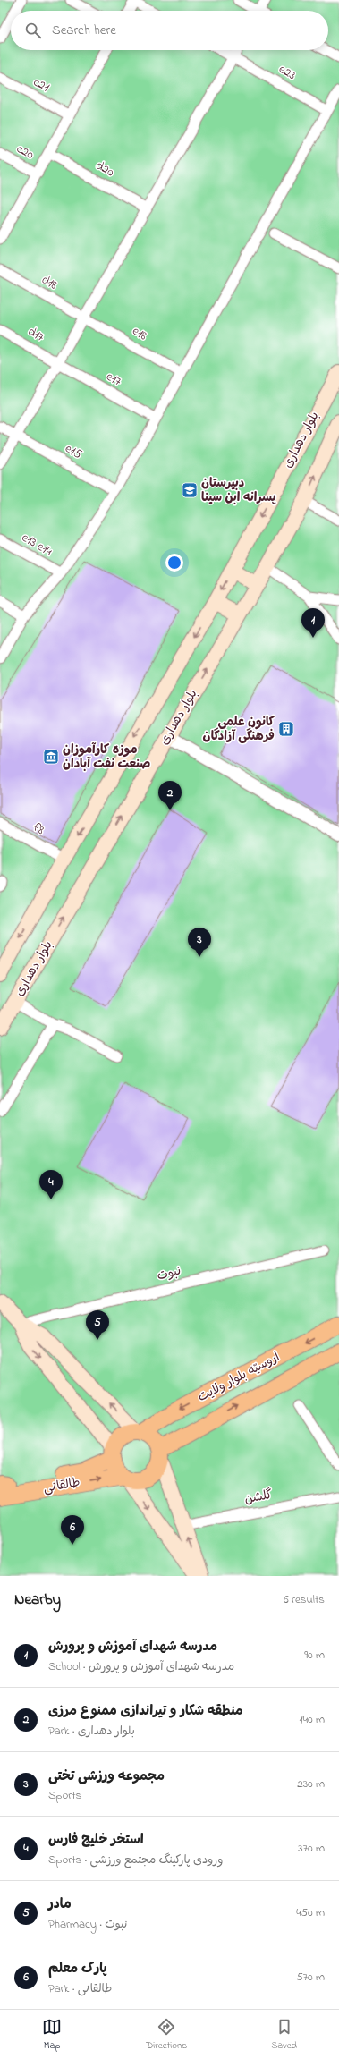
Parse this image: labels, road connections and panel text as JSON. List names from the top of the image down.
{
  "streets": {
    "main road": ["بلوار دهداری", "اروسیّه بلوار ولایت", "طالقانی"],
    "street": [
      "e23",
      "c21",
      "c20",
      "d20",
      "d18",
      "e18",
      "d17",
      "e17",
      "e15",
      "e13 e14",
      "f8",
      "نبوت",
      "گلشن"
    ]
  },
  "crossings": [
    ["d18", "e18"],
    ["d17", "e17"],
    ["بلوار دهداری", "f8"],
    ["اروسیّه بلوار ولایت", "طالقانی"]
  ],
  "places": {
    "school or university": ["دبیرستان پسرانه ابن سینا"],
    "building": ["کانون علمی فرهنگی آزادگان"],
    "museum": ["موزه کارآموزان صنعت نفت آبادان"]
  },
  "page": {
    "search": "Search here",
    "pins": [
      "1",
      "2",
      "3",
      "4",
      "5",
      "6"
    ],
    "heading": ["Nearby", "6 results"],
    "list": [
      {
        "mark": "1",
        "name": "مدرسه شهدای آموزش و پرورش",
        "note": "School · مدرسه شهدای آموزش و پرورش",
        "value": "90 m"
      },
      {
        "mark": "2",
        "name": "منطقه شکار و تیراندازی ممنوع مرزی",
        "note": "Park · بلوار دهداری",
        "value": "140 m"
      },
      {
        "mark": "3",
        "name": "مجموعه ورزشی تختی",
        "note": "Sports",
        "value": "230 m"
      },
      {
        "mark": "4",
        "name": "استخر خلیج فارس",
        "note": "Sports · ورودی پارکینگ مجتمع ورزشی",
        "value": "370 m"
      },
      {
        "mark": "5",
        "name": "مادر",
        "note": "Pharmacy · نبوت",
        "value": "450 m"
      },
      {
        "mark": "6",
        "name": "پارک معلم",
        "note": "Park · طالقانی",
        "value": "570 m"
      }
    ],
    "nav": ["Map", "Directions", "Saved"]
  }
}
